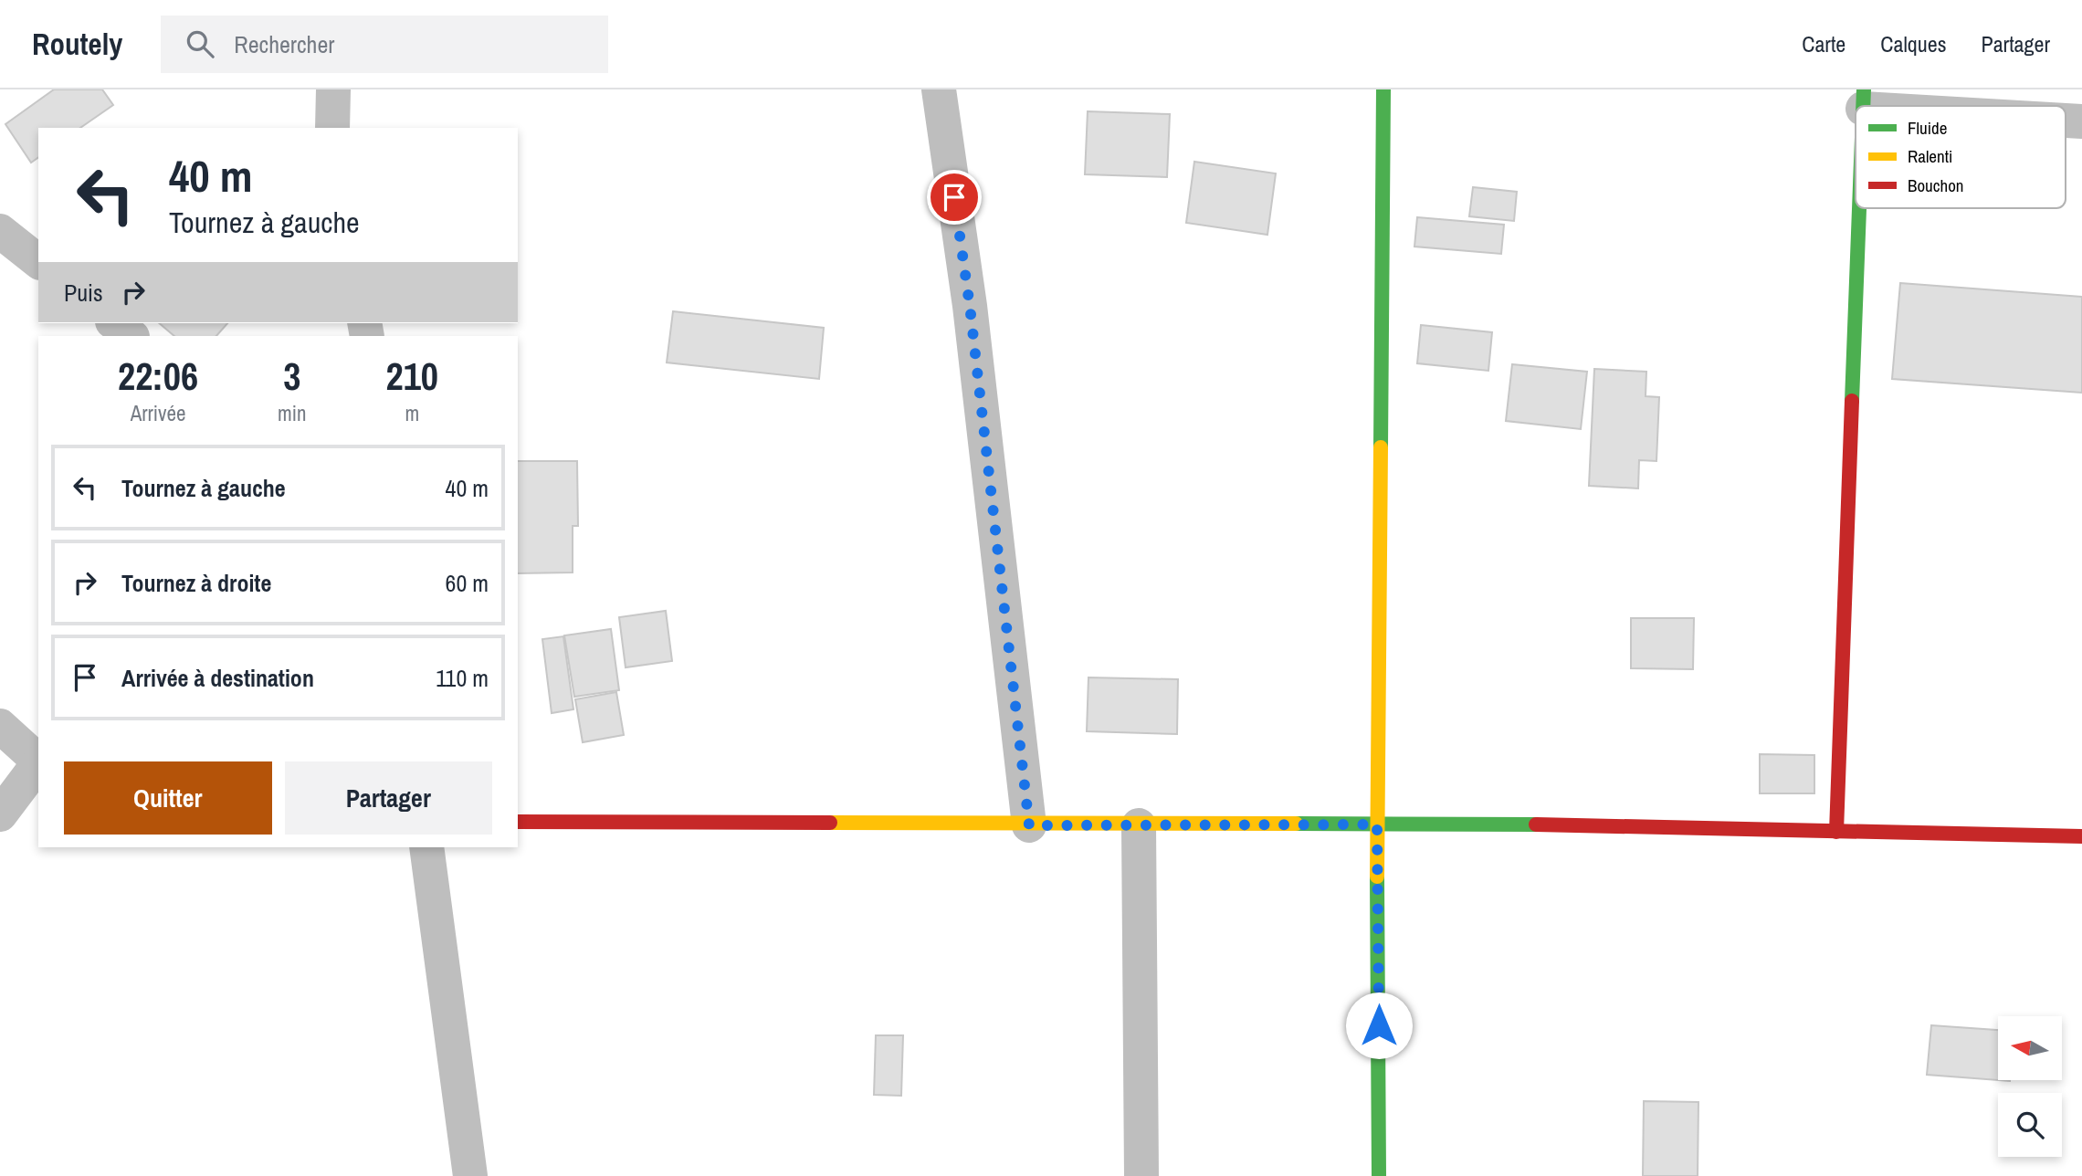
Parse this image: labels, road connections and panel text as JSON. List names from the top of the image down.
{
  "legend": ["Fluide", "Ralenti", "Bouchon"],
  "north": "left",
  "page": {
    "header": "Routely",
    "search": "Rechercher",
    "nav": ["Carte", "Calques", "Partager"],
    "turn": ["40 m", "Tournez à gauche"],
    "then": "Puis",
    "eta": [
      "22:06",
      "Arrivée",
      "3",
      "min",
      "210",
      "m"
    ],
    "list": [
      {
        "name": "Tournez à gauche",
        "value": "40 m"
      },
      {
        "name": "Tournez à droite",
        "value": "60 m"
      },
      {
        "name": "Arrivée à destination",
        "value": "110 m"
      }
    ],
    "buttons": ["Quitter", "Partager"]
  }
}
